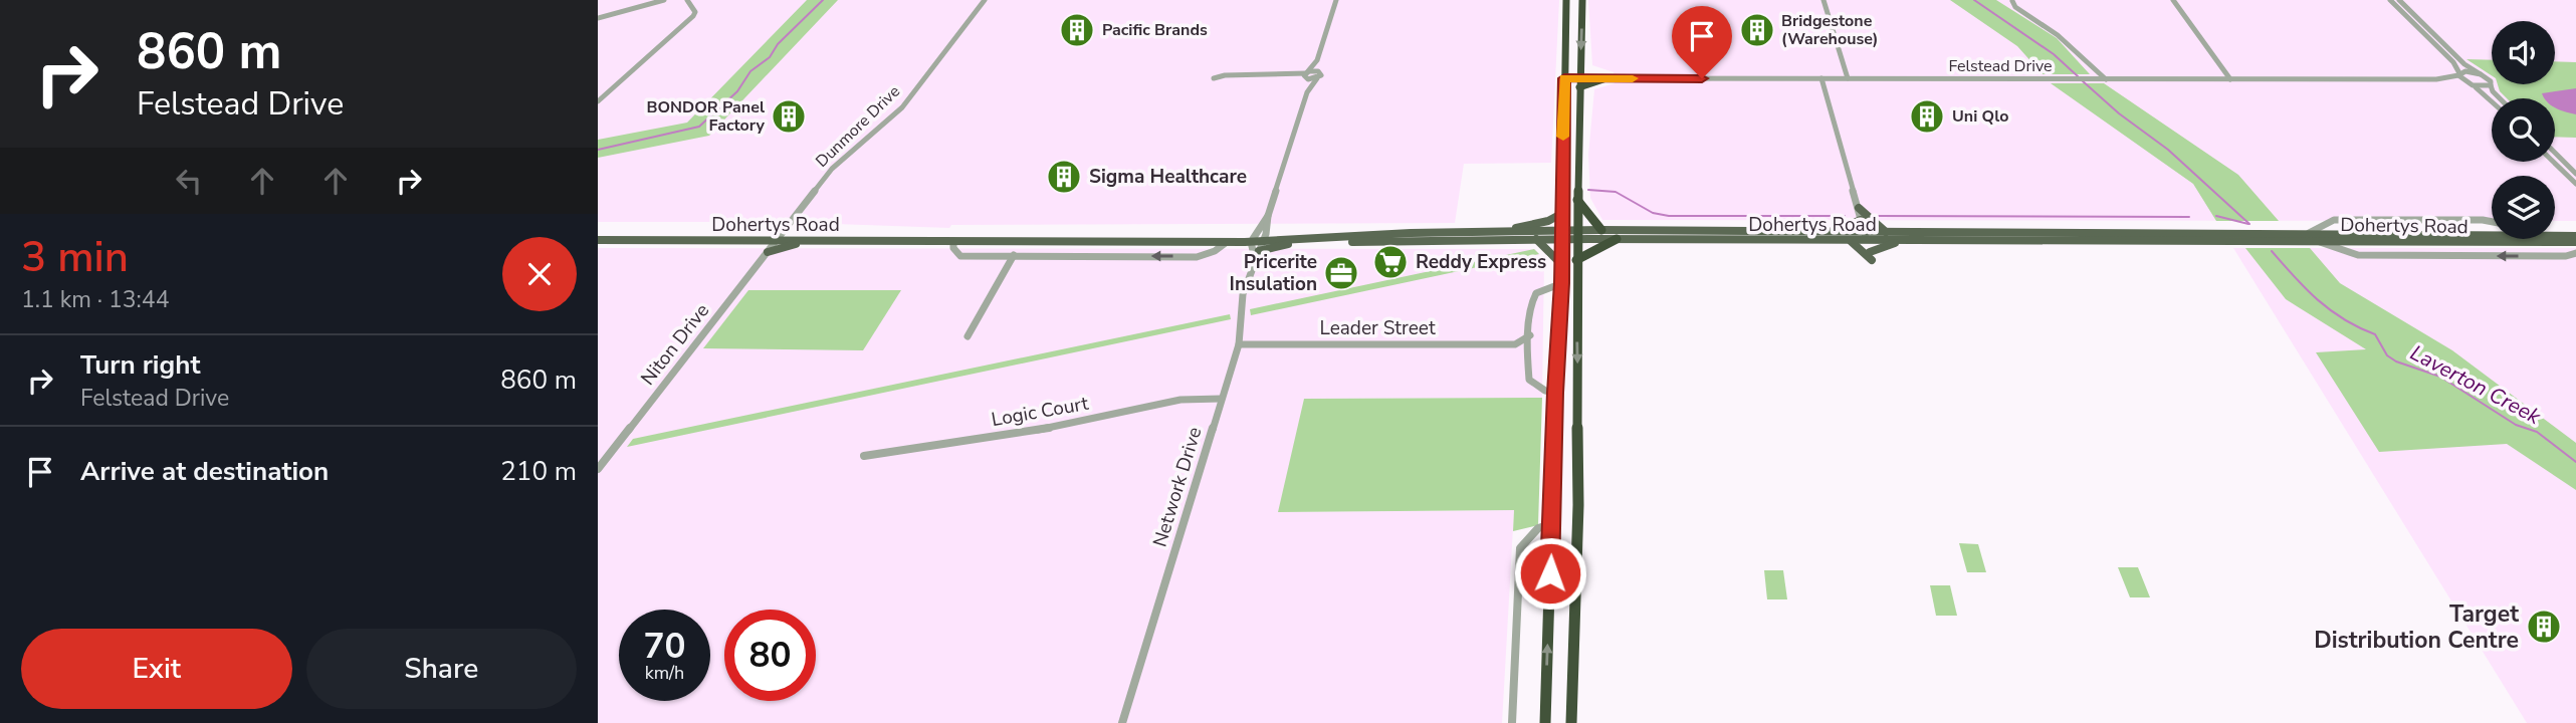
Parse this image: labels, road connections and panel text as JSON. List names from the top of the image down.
{
  "streets": {
    "main road": ["Dohertys Road"],
    "street": [
      "Felstead Drive",
      "Dunmore Drive",
      "Leader Street",
      "Niton Drive",
      "Logic Court",
      "Network Drive"
    ]
  },
  "crossings": [
    ["Dunmore Drive", "Dohertys Road"],
    ["Dunmore Drive", "Niton Drive"],
    ["Dohertys Road", "Niton Drive"],
    ["Dohertys Road", "Network Drive"],
    ["Leader Street", "Network Drive"],
    ["Logic Court", "Network Drive"]
  ],
  "water": ["Laverton Creek"],
  "places": {
    "building": [
      "Pacific Brands",
      "Bridgestone (Warehouse)",
      "BONDOR Panel Factory",
      "Uni Qlo",
      "Sigma Healthcare",
      "Target Distribution Centre"
    ],
    "supermarket": ["Reddy Express"],
    "office": ["Pricerite Insulation"]
  },
  "page": {
    "turn": ["860 m", "Felstead Drive"],
    "heading": ["3 min", "1.1 km · 13:44"],
    "list": [
      {
        "name": "Turn right",
        "note": "Felstead Drive",
        "value": "860 m"
      },
      {
        "name": "Arrive at destination",
        "value": "210 m"
      }
    ],
    "speed": "70 km/h",
    "limit": "80",
    "buttons": ["Exit", "Share"]
  }
}
